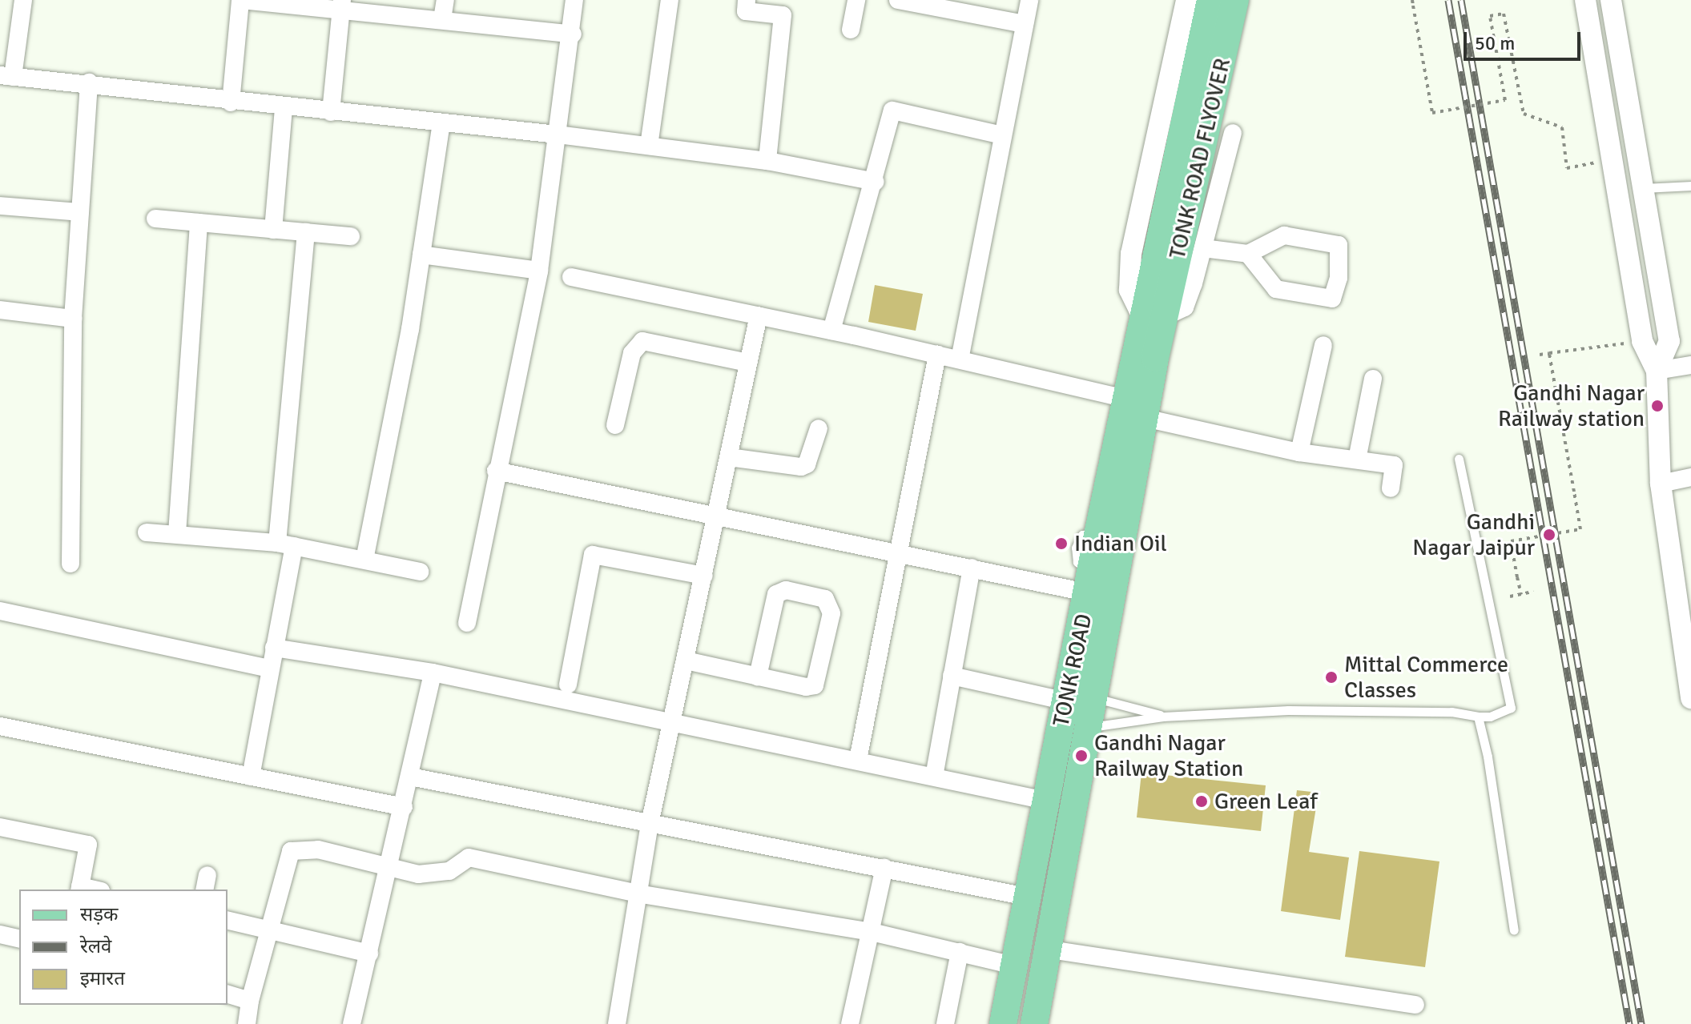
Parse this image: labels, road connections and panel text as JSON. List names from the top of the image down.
{
  "streets": {
    "main road": ["TONK ROAD FLYOVER", "TONK ROAD"]
  },
  "crossings": [
    ["TONK ROAD FLYOVER", "TONK ROAD"]
  ],
  "places": [
    "Gandhi Nagar Railway station",
    "Gandhi Nagar Jaipur",
    "Indian Oil",
    "Mittal Commerce Classes",
    "Gandhi Nagar Railway Station",
    "Green Leaf"
  ],
  "legend": ["सड़क", "रेलवे", "इमारत"],
  "scale_bar": "50 m"
}
